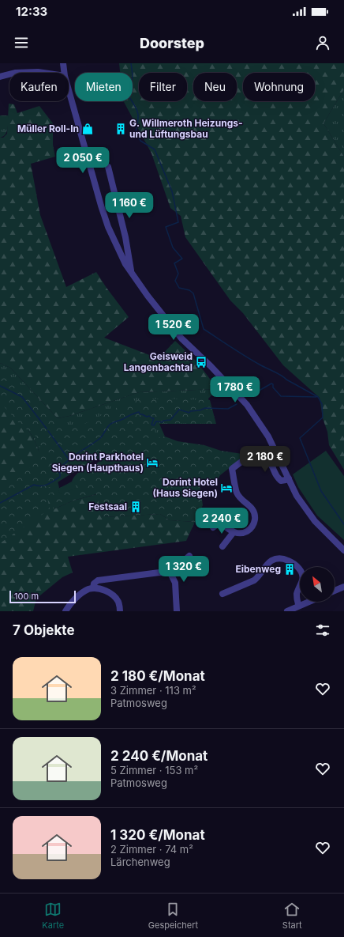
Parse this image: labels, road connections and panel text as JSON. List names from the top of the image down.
{
  "places": {
    "shop": ["Müller Roll-In"],
    "building": ["G. Willmeroth Heizungs- und Lüftungsbau", "Festsaal", "Eibenweg"],
    "bus stop": ["Geisweid Langenbachtal"],
    "hotel": ["Dorint Parkhotel Siegen (Haupthaus)", "Dorint Hotel (Haus Siegen)"]
  },
  "scale_bar": "100 m",
  "north": "top left",
  "page": {
    "status": "12:33",
    "header": "Doorstep",
    "chip": [
      "Kaufen",
      "Mieten",
      "Filter",
      "Neu",
      "Wohnung"
    ],
    "price": [
      "2 050 €",
      "1 160 €",
      "1 520 €",
      "1 780 €",
      "2 180 €",
      "2 240 €",
      "1 320 €"
    ],
    "scale": "100 m",
    "heading": "7 Objekte",
    "list": [
      {
        "name": "2 180 €/Monat",
        "note": "3 Zimmer · 113 m² · Patmosweg"
      },
      {
        "name": "2 240 €/Monat",
        "note": "5 Zimmer · 153 m² · Patmosweg"
      },
      {
        "name": "1 320 €/Monat",
        "note": "2 Zimmer · 74 m² · Lärchenweg"
      }
    ],
    "tabs": ["Karte", "Gespeichert", "Start"]
  }
}
